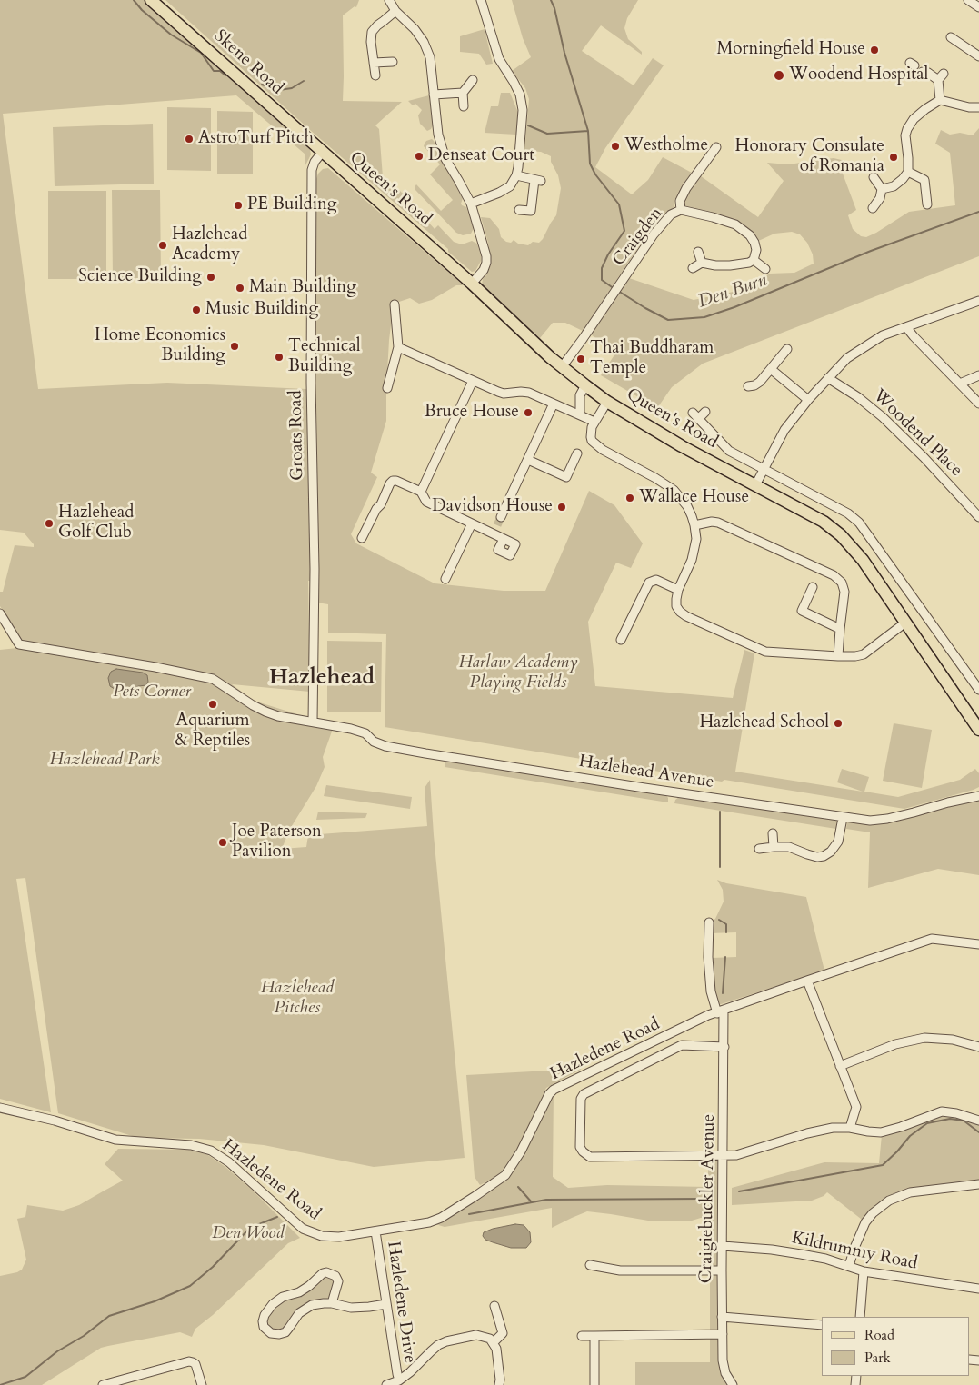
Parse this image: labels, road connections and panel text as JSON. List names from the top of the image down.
{
  "streets": {
    "main road": ["Skene Road", "Queen's Road"],
    "street": [
      "Craigden",
      "Woodend Place",
      "Groats Road",
      "Hazlehead Avenue",
      "Hazledene Road",
      "Craigiebuckler Avenue",
      "Kildrummy Road",
      "Hazledene Drive"
    ]
  },
  "crossings": [
    ["Skene Road", "Queen's Road"],
    ["Skene Road", "Groats Road"],
    ["Queen's Road", "Craigden"],
    ["Queen's Road", "Groats Road"],
    ["Groats Road", "Hazlehead Avenue"],
    ["Hazledene Road", "Craigiebuckler Avenue"],
    ["Hazledene Road", "Hazledene Drive"],
    ["Craigiebuckler Avenue", "Kildrummy Road"]
  ],
  "districts": ["Hazlehead"],
  "water": ["Den Burn"],
  "parks": [
    "Harlaw Academy Playing Fields",
    "Pets Corner",
    "Hazlehead Park",
    "Hazlehead Pitches",
    "Den Wood"
  ],
  "places": [
    "Morningfield House",
    "Woodend Hospital",
    "AstroTurf Pitch",
    "Westholme",
    "Denseat Court",
    "Honorary Consulate of Romania",
    "PE Building",
    "Hazlehead Academy",
    "Science Building",
    "Main Building",
    "Music Building",
    "Home Economics Building",
    "Technical Building",
    "Thai Buddharam Temple",
    "Bruce House",
    "Wallace House",
    "Davidson House",
    "Hazlehead Golf Club",
    "Aquarium & Reptiles",
    "Hazlehead School",
    "Joe Paterson Pavilion"
  ],
  "legend": ["Road", "Park"]
}
